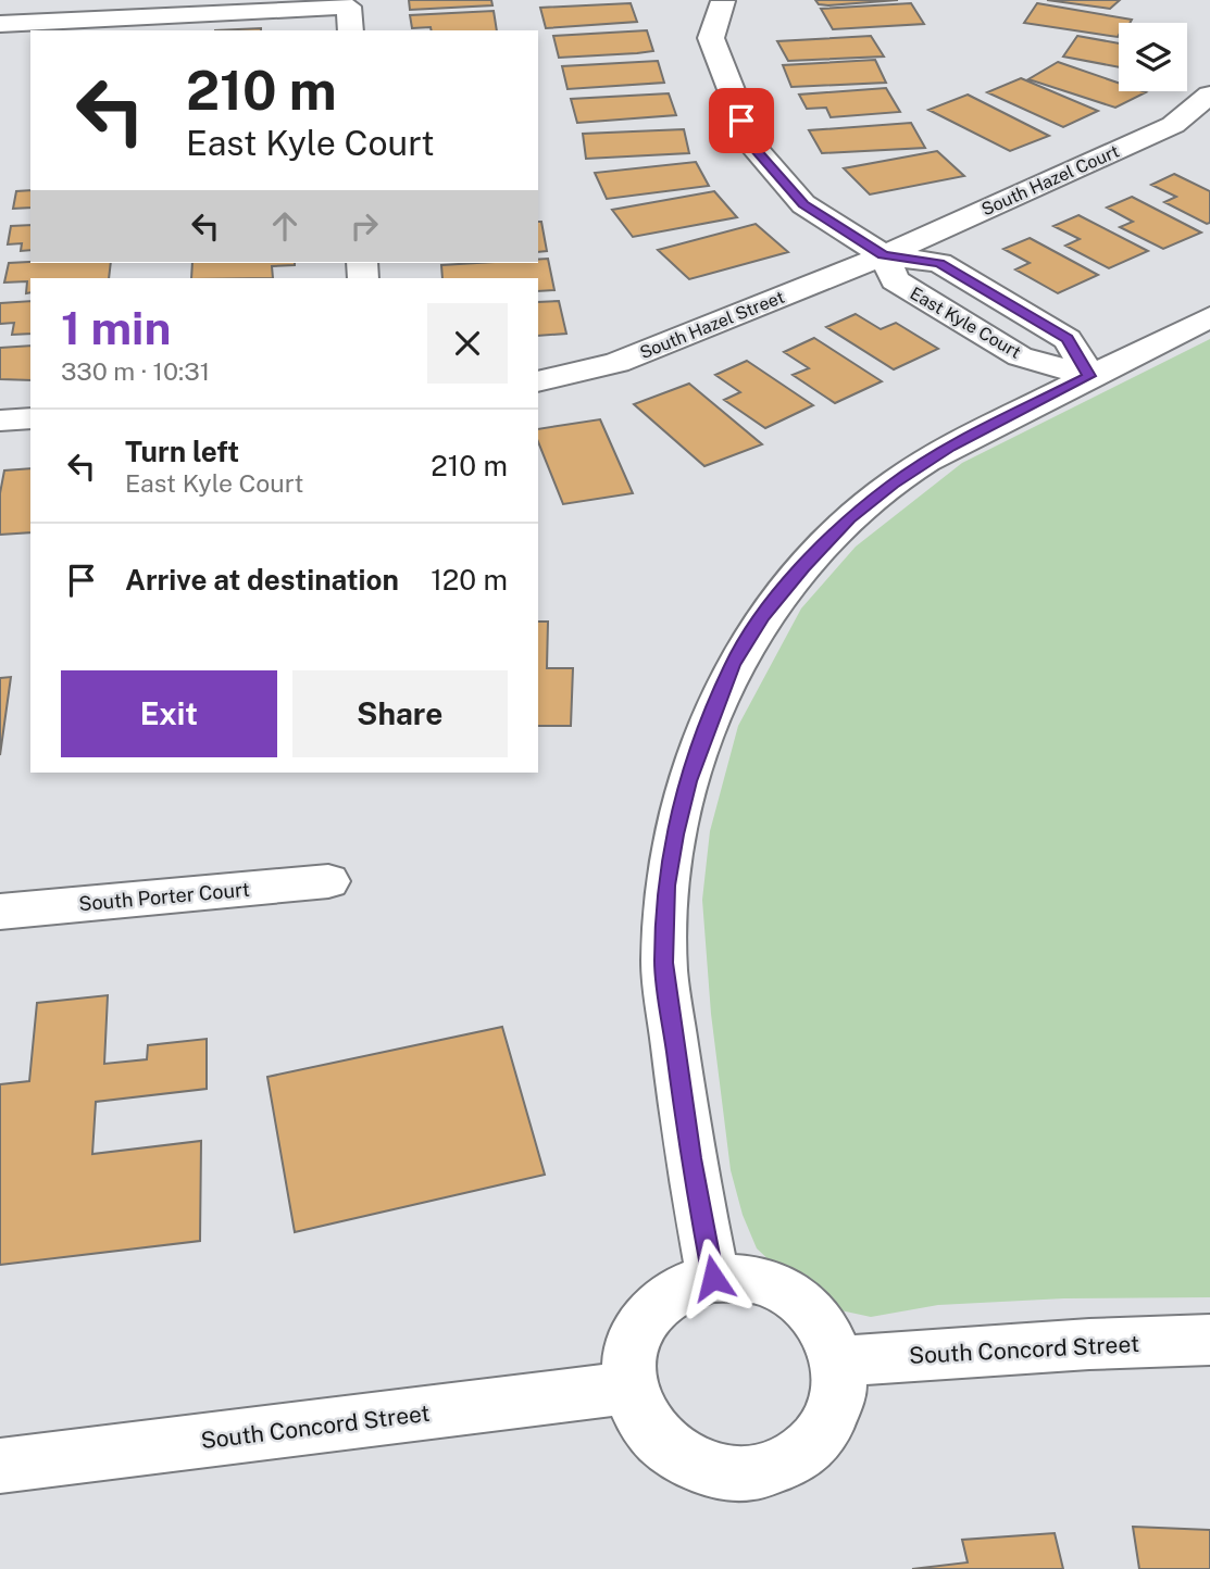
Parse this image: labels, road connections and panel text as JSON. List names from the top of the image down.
{
  "streets": {
    "street": [
      "South Hazel Court",
      "East Kyle Court",
      "South Hazel Street",
      "South Porter Court",
      "South Concord Street"
    ]
  },
  "crossings": [
    ["South Hazel Court", "East Kyle Court"],
    ["South Hazel Court", "South Hazel Street"],
    ["East Kyle Court", "South Hazel Street"]
  ],
  "page": {
    "turn": ["210 m", "East Kyle Court"],
    "heading": ["1 min", "330 m · 10:31"],
    "list": [
      {
        "name": "Turn left",
        "note": "East Kyle Court",
        "value": "210 m"
      },
      {
        "name": "Arrive at destination",
        "value": "120 m"
      }
    ],
    "buttons": ["Exit", "Share"]
  }
}
